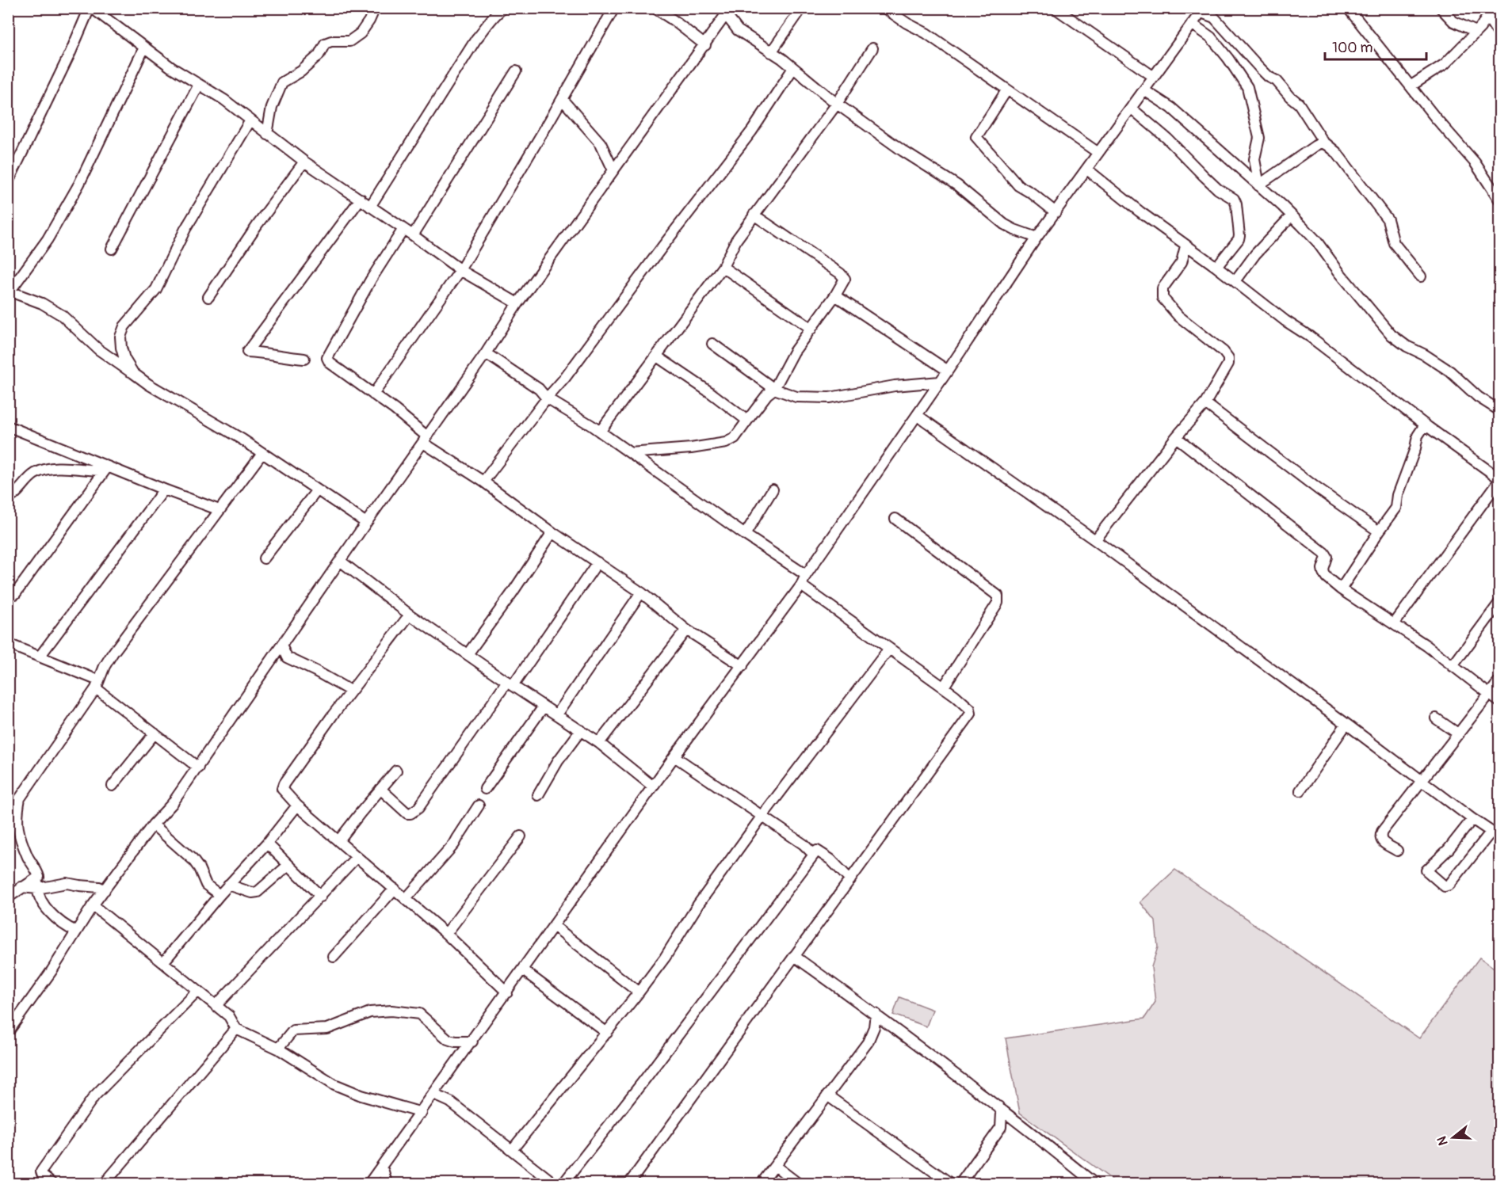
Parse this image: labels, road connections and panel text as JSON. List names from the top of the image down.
{
  "scale_bar": "100 m",
  "north": "left"
}
